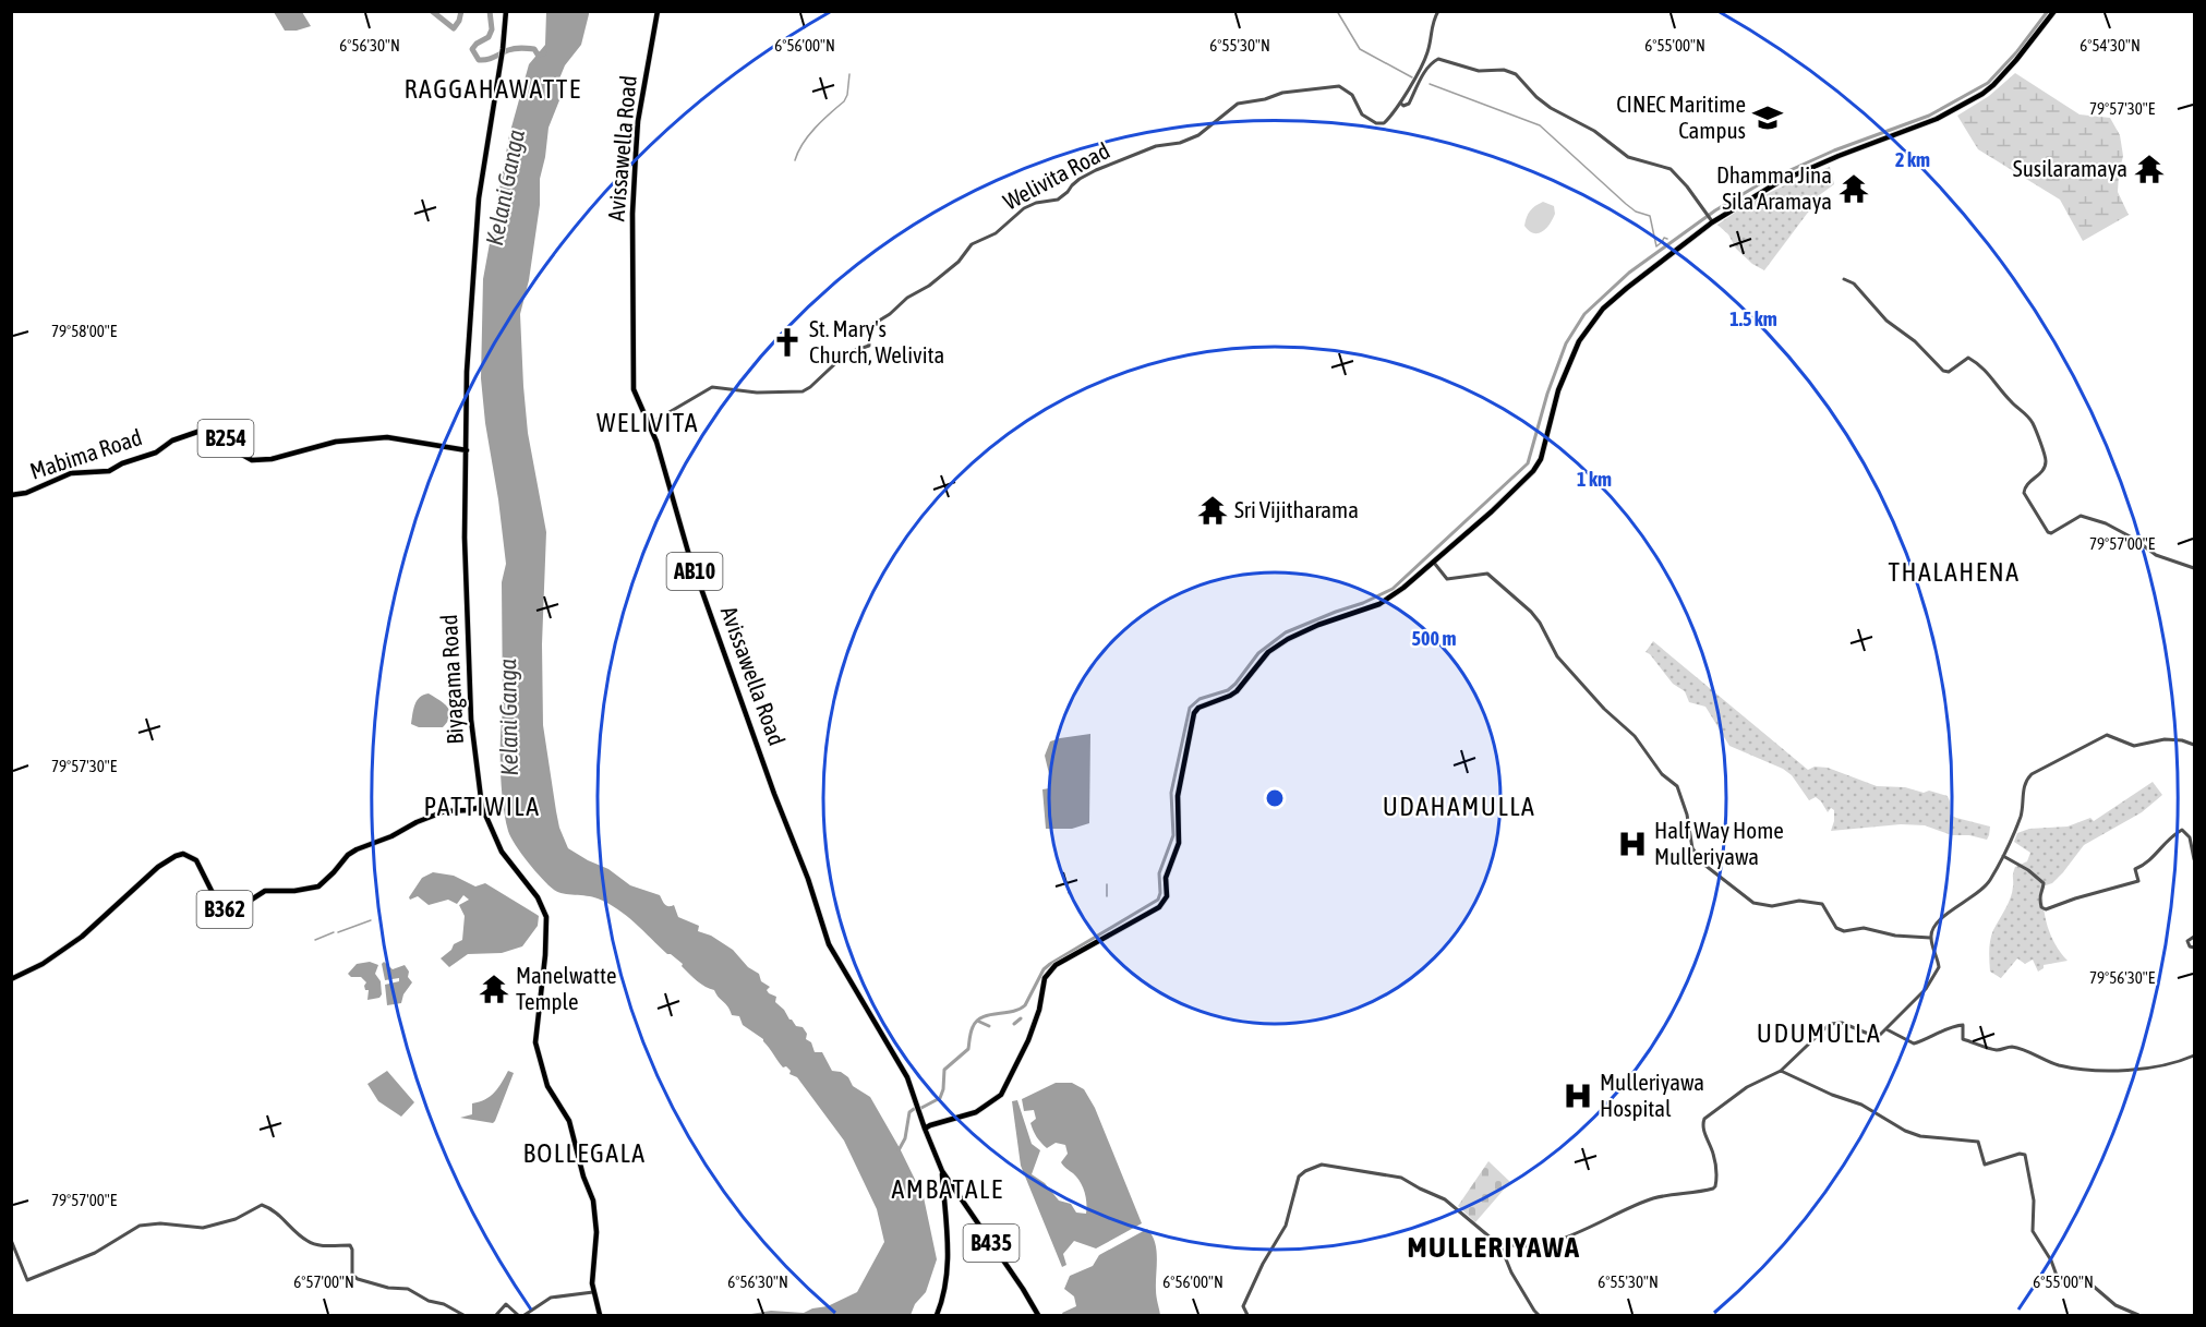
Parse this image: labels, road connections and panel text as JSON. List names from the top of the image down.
{
  "streets": {
    "main road": [
      "Avissawella Road",
      "B254",
      "Mabima Road",
      "AB10",
      "Biyagama Road",
      "B362",
      "B435"
    ],
    "street": ["Welivita Road"]
  },
  "crossings": [
    ["Avissawella Road", "Welivita Road"],
    ["Avissawella Road", "AB10"],
    ["Mabima Road", "Biyagama Road"],
    ["AB10", "B435"],
    ["Biyagama Road", "B362"]
  ],
  "districts": [
    "RAGGAHAWATTE",
    "WELIVITA",
    "THALAHENA",
    "PATTIWILA",
    "UDAHAMULLA",
    "UDUMULLA",
    "BOLLEGALA",
    "AMBATALE",
    "MULLERIYAWA"
  ],
  "water": ["Kelani Ganga"],
  "places": {
    "school or university": ["CINEC Maritime Campus"],
    "temple": [
      "Susilaramaya",
      "Dhamma Jina Sila Aramaya",
      "Sri Vijitharama",
      "Manelwatte Temple"
    ],
    "church": ["St. Mary's Church, Welivita"],
    "hospital": ["Half Way Home Mulleriyawa", "Mulleriyawa Hospital"]
  },
  "coordinates": [
    "6°54'30\"N",
    "6°56'30\"N",
    "6°56'00\"N",
    "6°55'30\"N",
    "6°55'00\"N",
    "79°57'30\"E",
    "79°58'00\"E",
    "79°57'00\"E",
    "79°56'30\"E",
    "6°57'00\"N"
  ],
  "rings": [
    "2 km",
    "1.5 km",
    "1 km",
    "500 m"
  ]
}
